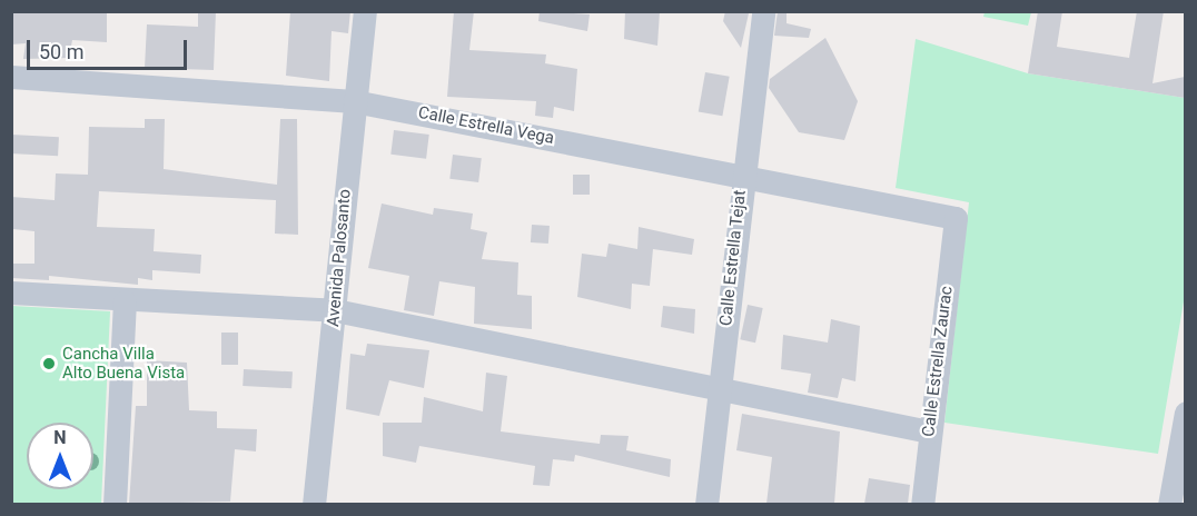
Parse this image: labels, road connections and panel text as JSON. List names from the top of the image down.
{
  "streets": {
    "street": [
      "Calle Estrella Vega",
      "Avenida Palosanto",
      "Calle Estrella Tejat",
      "Calle Estrella Zaurac"
    ]
  },
  "crossings": [
    ["Calle Estrella Vega", "Avenida Palosanto"],
    ["Calle Estrella Vega", "Calle Estrella Tejat"],
    ["Calle Estrella Vega", "Calle Estrella Zaurac"]
  ],
  "places": ["Cancha Villa Alto Buena Vista"],
  "scale_bar": "50 m",
  "north": "top"
}
